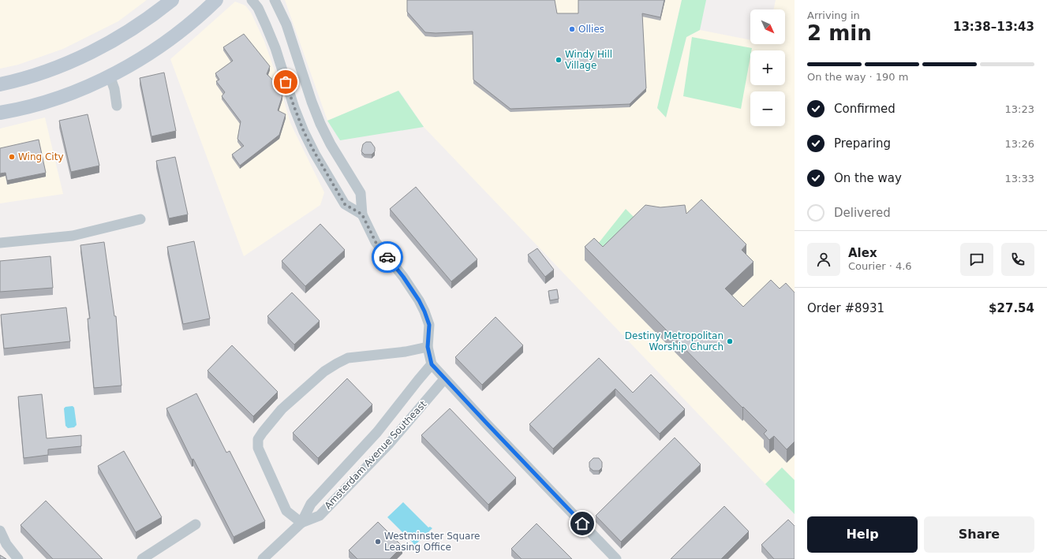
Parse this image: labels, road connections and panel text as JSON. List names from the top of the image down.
{
  "streets": {
    "street": ["Amsterdam Avenue Southeast"]
  },
  "places": [
    "Ollies",
    "Windy Hill Village",
    "Wing City",
    "Destiny Metropolitan Worship Church",
    "Westminster Square Leasing Office"
  ],
  "north": "bottom right",
  "page": {
    "heading": ["2 min", "Arriving in", "13:38–13:43"],
    "panel": [
      "Alex",
      "Courier · 4.6",
      "Order #8931",
      "$27.54"
    ],
    "map_buttons": ["+", "−"],
    "bar": "On the way · 190 m",
    "list": [
      ["Confirmed", "13:23"],
      ["Preparing", "13:26"],
      ["On the way", "13:33"],
      "Delivered"
    ],
    "buttons": ["Help", "Share"]
  }
}
